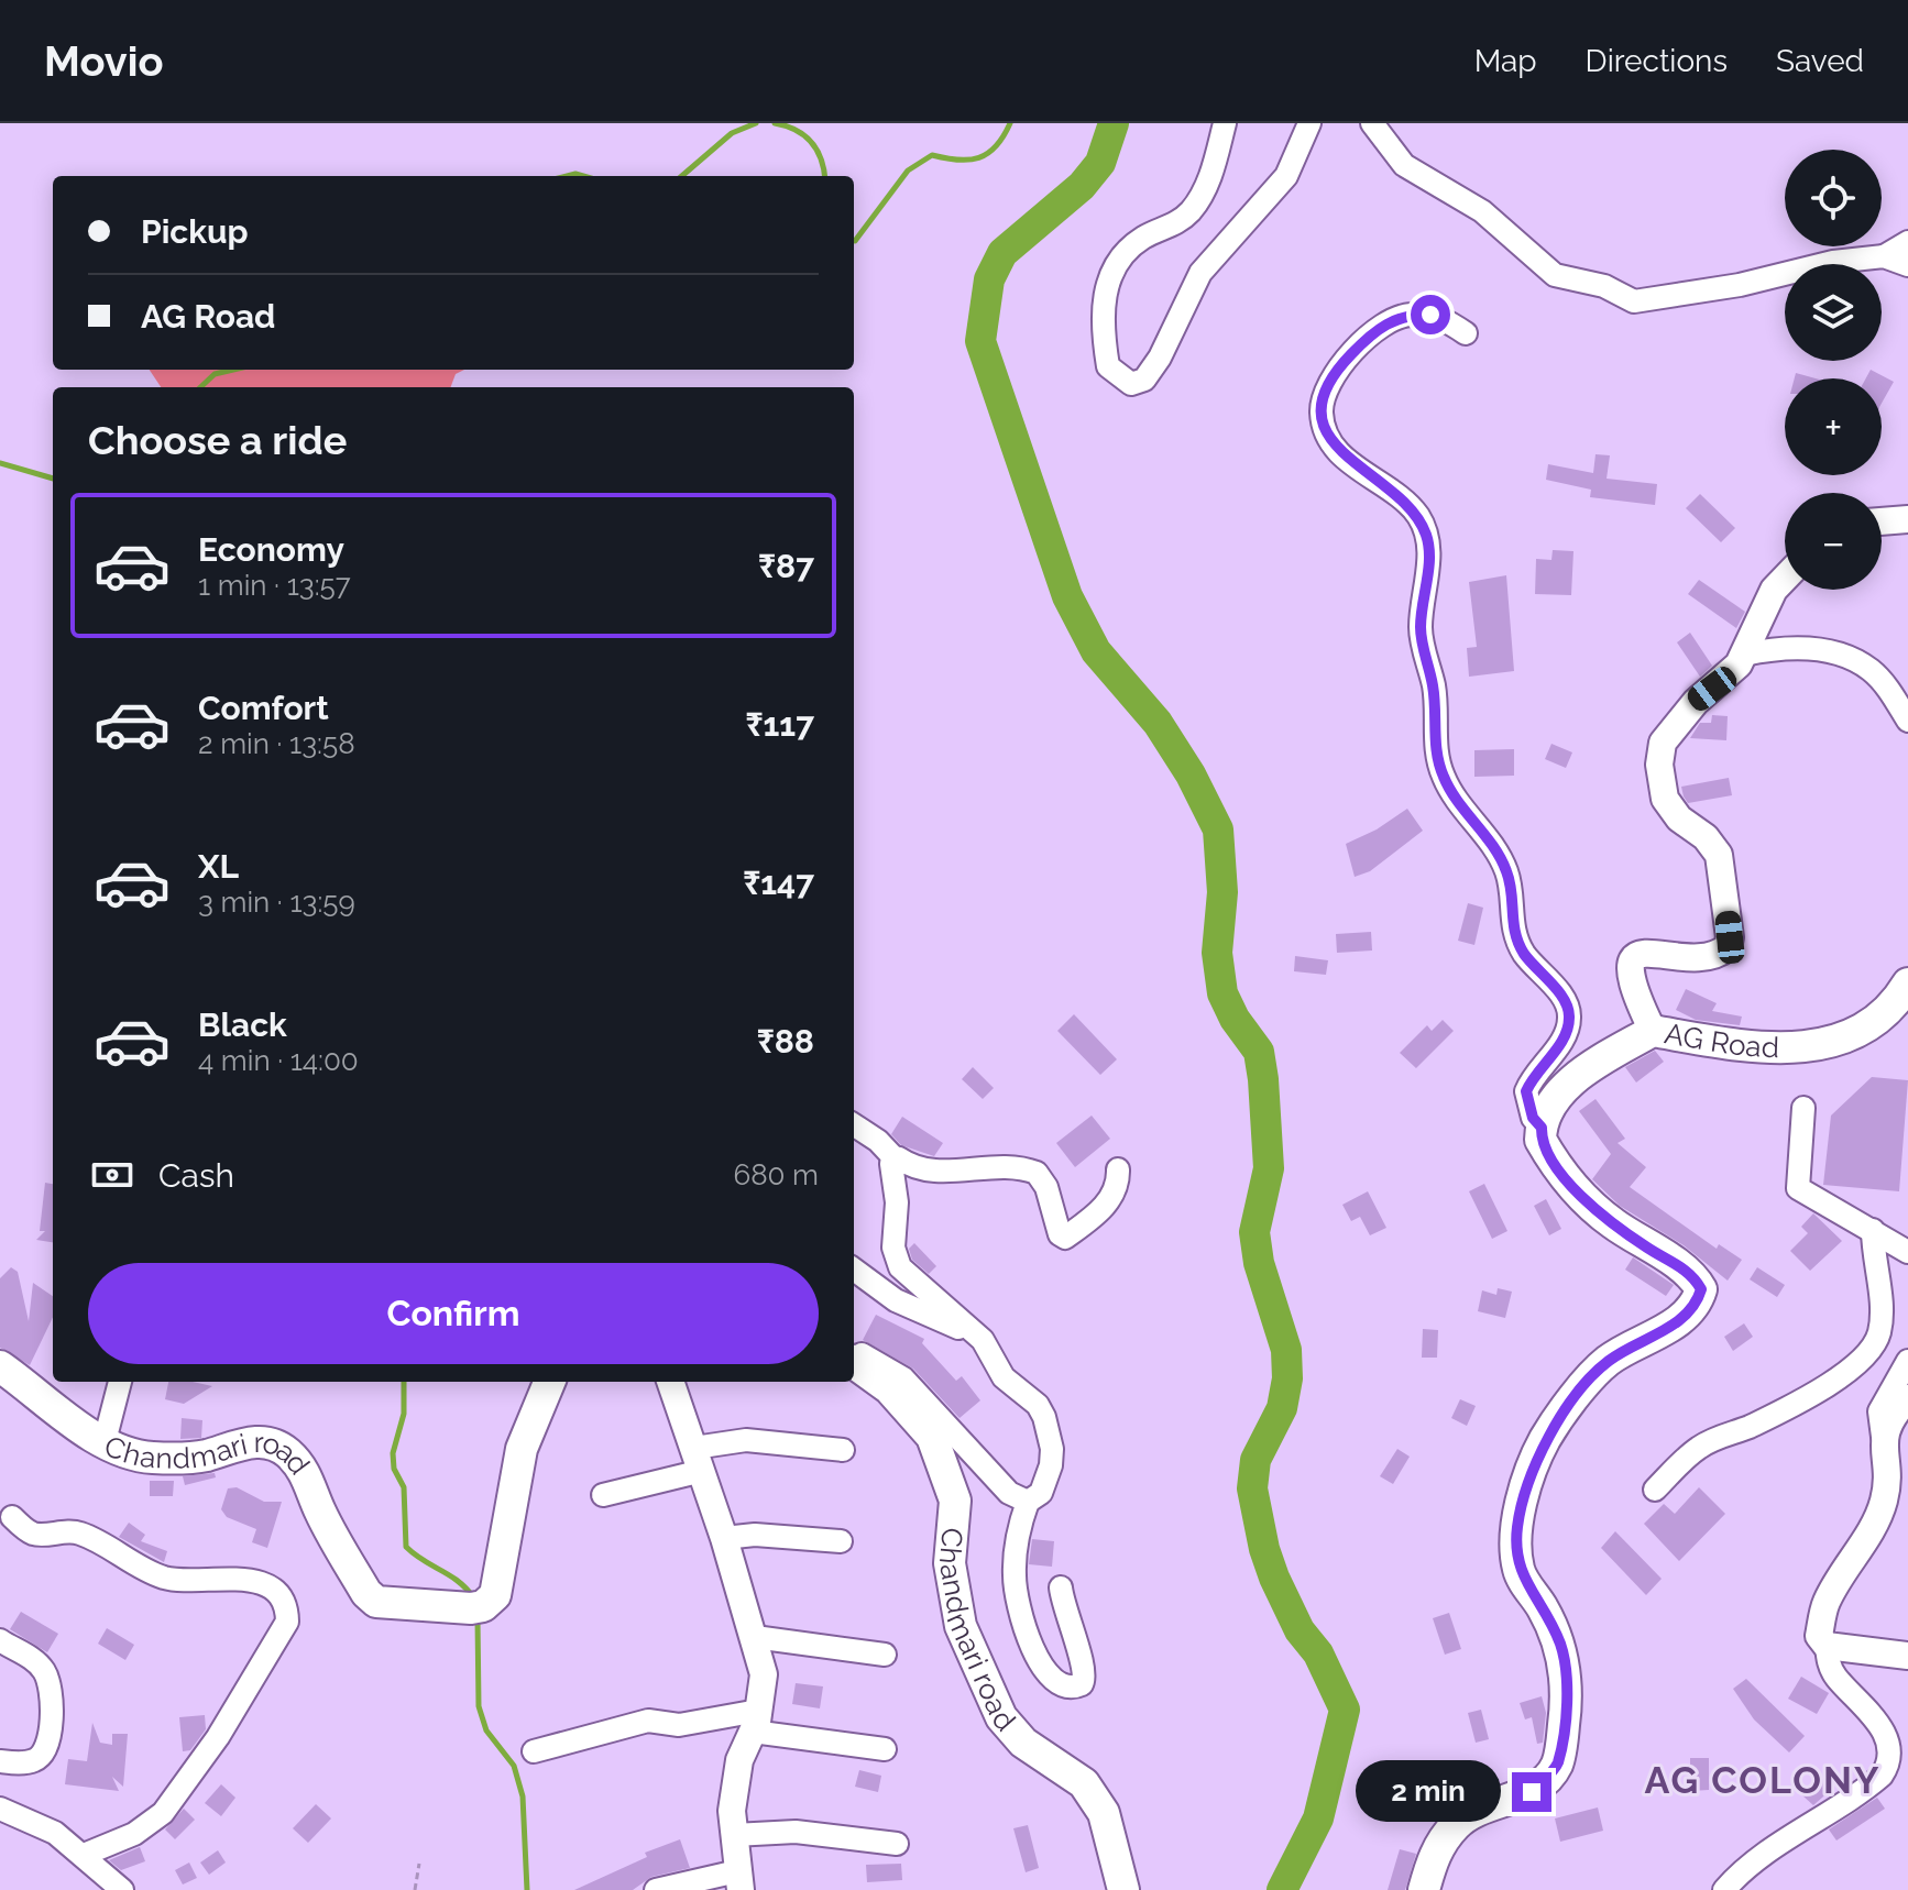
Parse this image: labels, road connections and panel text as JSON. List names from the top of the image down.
{
  "streets": {
    "main road": ["AG Road", "Chandmari road"]
  },
  "districts": ["AG COLONY"],
  "page": {
    "header": "Movio",
    "nav": ["Map", "Directions", "Saved"],
    "map_buttons": ["+", "−"],
    "banner": ["Pickup", "AG Road"],
    "heading": "Choose a ride",
    "list": [
      {
        "name": "Economy",
        "note": "1 min · 13:57",
        "value": "₹87"
      },
      {
        "name": "Comfort",
        "note": "2 min · 13:58",
        "value": "₹117"
      },
      {
        "name": "XL",
        "note": "3 min · 13:59",
        "value": "₹147"
      },
      {
        "name": "Black",
        "note": "4 min · 14:00",
        "value": "₹88"
      }
    ],
    "pay": ["Cash", "680 m"],
    "buttons": "Confirm",
    "bubble": "2 min"
  }
}
